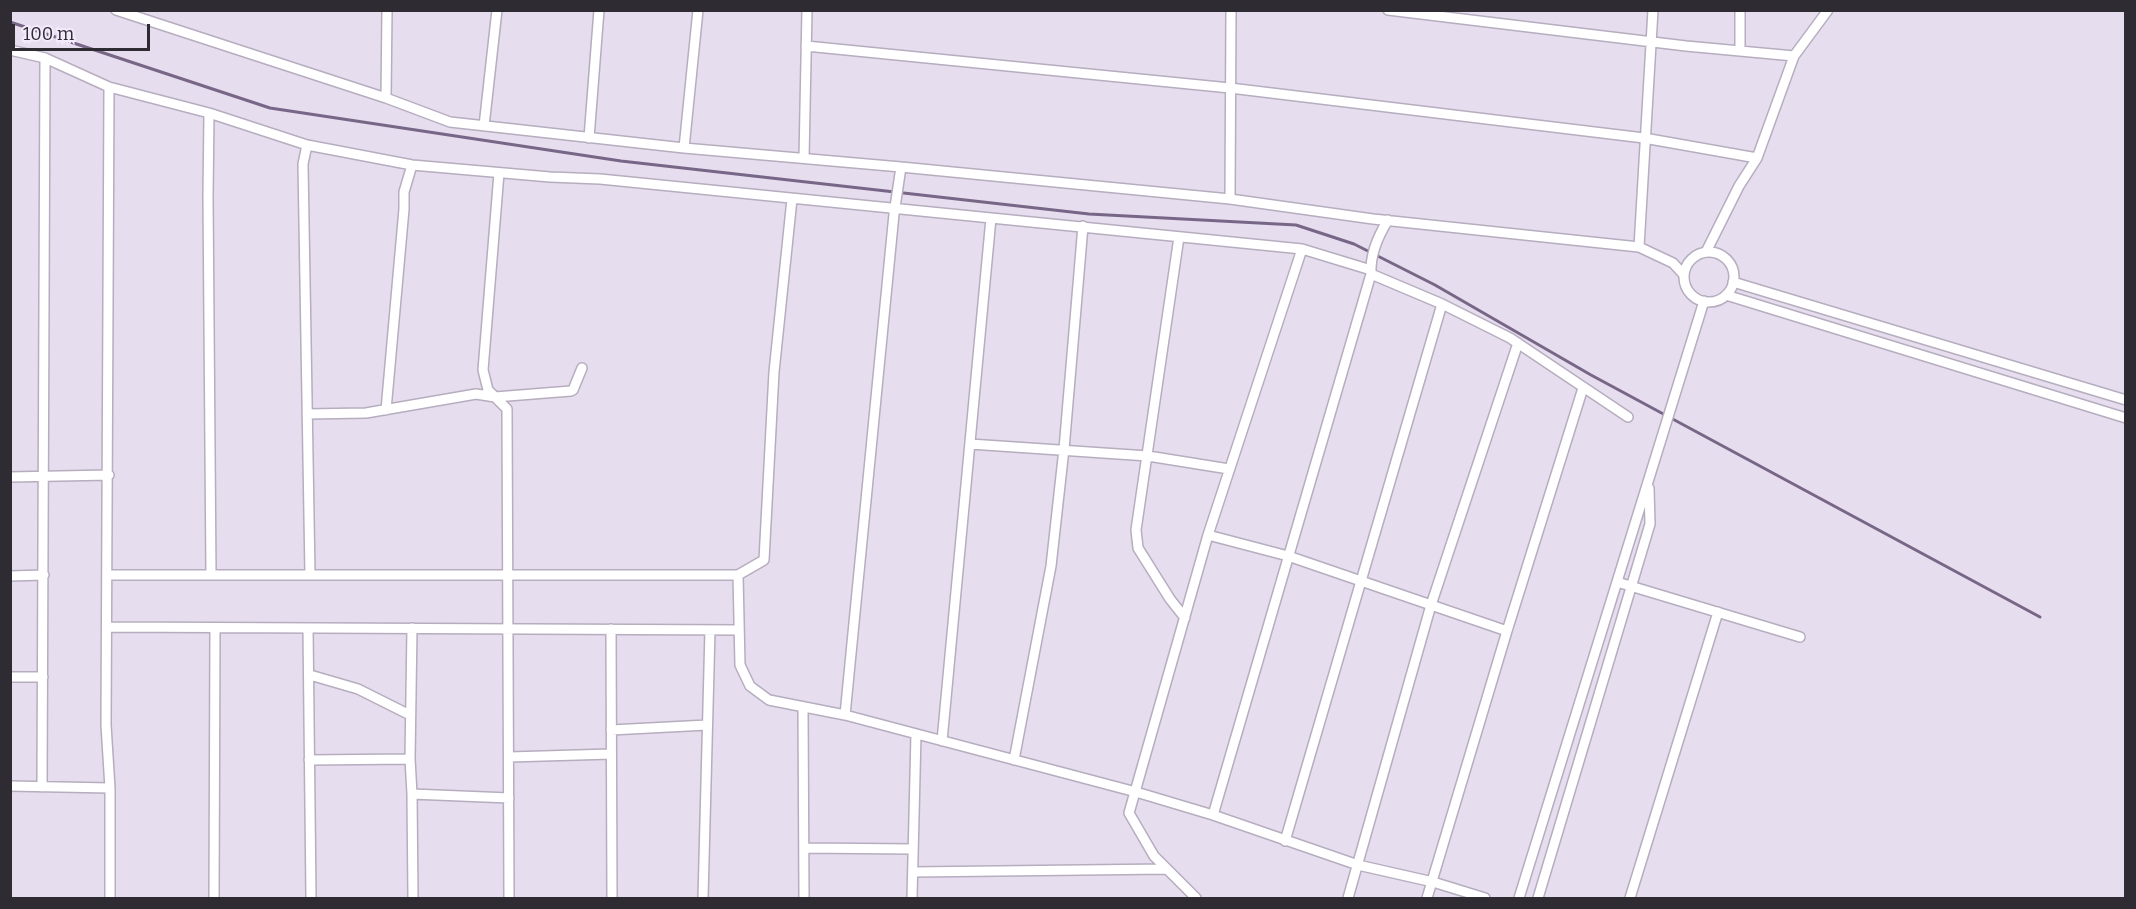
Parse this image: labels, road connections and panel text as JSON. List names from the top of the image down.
{
  "scale_bar": "100 m"
}
